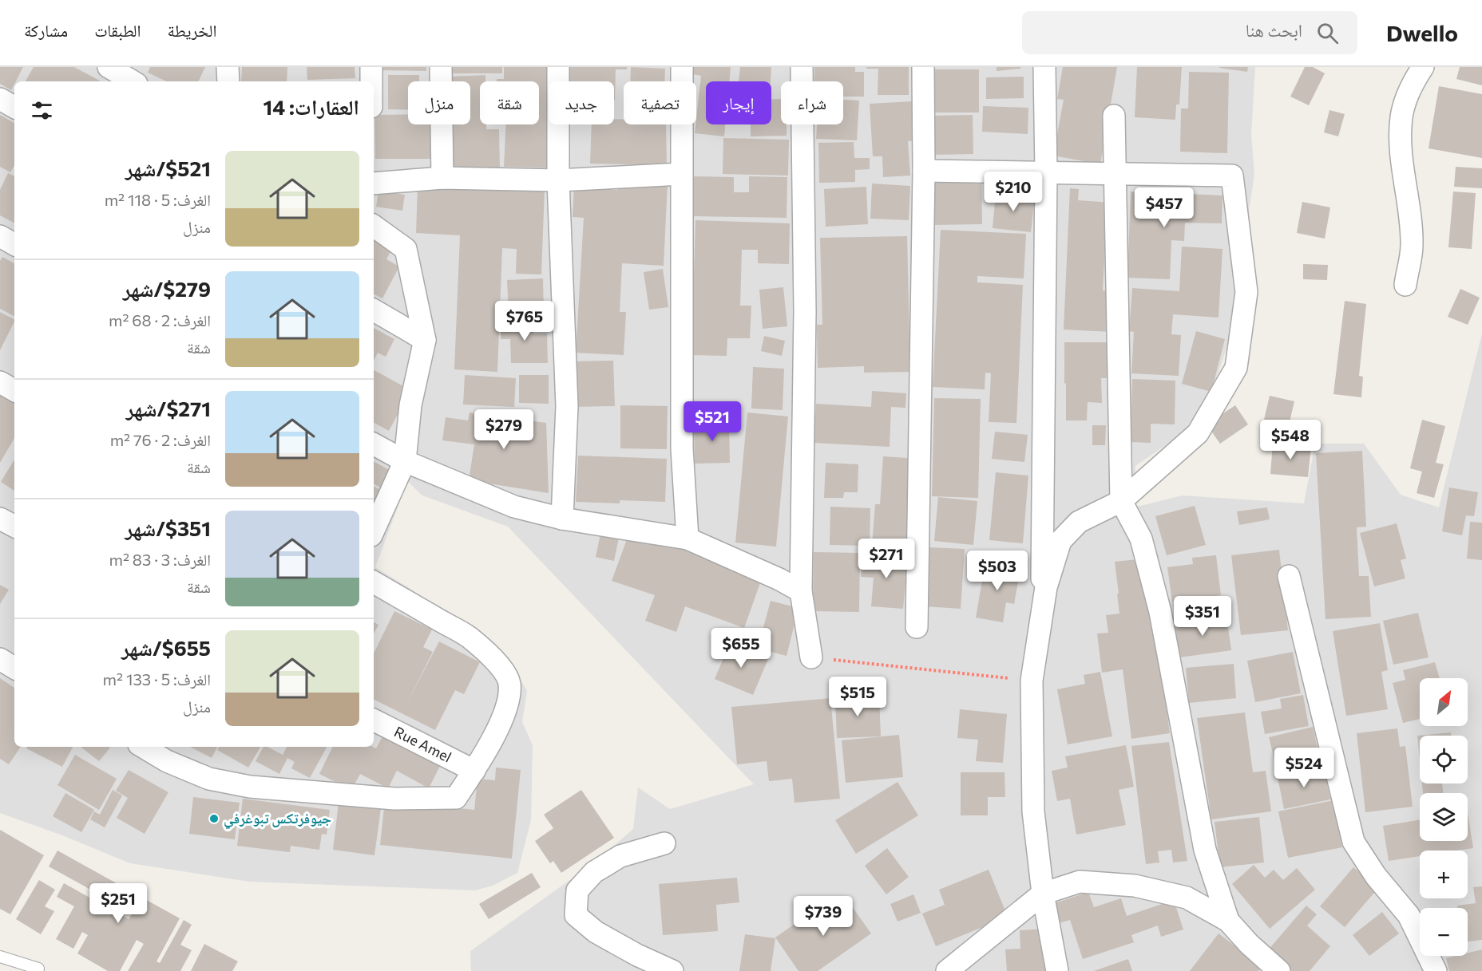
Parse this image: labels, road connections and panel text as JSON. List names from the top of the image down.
{
  "streets": {
    "street": ["Rue Amel"]
  },
  "places": ["جيوفرتكس تبوغرفي"],
  "north": "top right",
  "page": {
    "header": "Dwello",
    "search": "ابحث هنا",
    "nav": ["الخريطة", "الطبقات", "مشاركة"],
    "chip": [
      "شراء",
      "إيجار",
      "تصفية",
      "جديد",
      "شقة",
      "منزل"
    ],
    "heading": "العقارات: 14",
    "list": [
      {
        "name": "$521/شهر",
        "note": "الغرف: 5 · 118 m² · منزل"
      },
      {
        "name": "$279/شهر",
        "note": "الغرف: 2 · 68 m² · شقة"
      },
      {
        "name": "$271/شهر",
        "note": "الغرف: 2 · 76 m² · شقة"
      },
      {
        "name": "$351/شهر",
        "note": "الغرف: 3 · 83 m² · شقة"
      },
      {
        "name": "$655/شهر",
        "note": "الغرف: 5 · 133 m² · منزل"
      }
    ],
    "price": [
      "$210",
      "$457",
      "$765",
      "$521",
      "$279",
      "$548",
      "$271",
      "$503",
      "$351",
      "$655",
      "$515",
      "$524",
      "$251",
      "$739"
    ],
    "map_buttons": ["+", "−"]
  }
}
